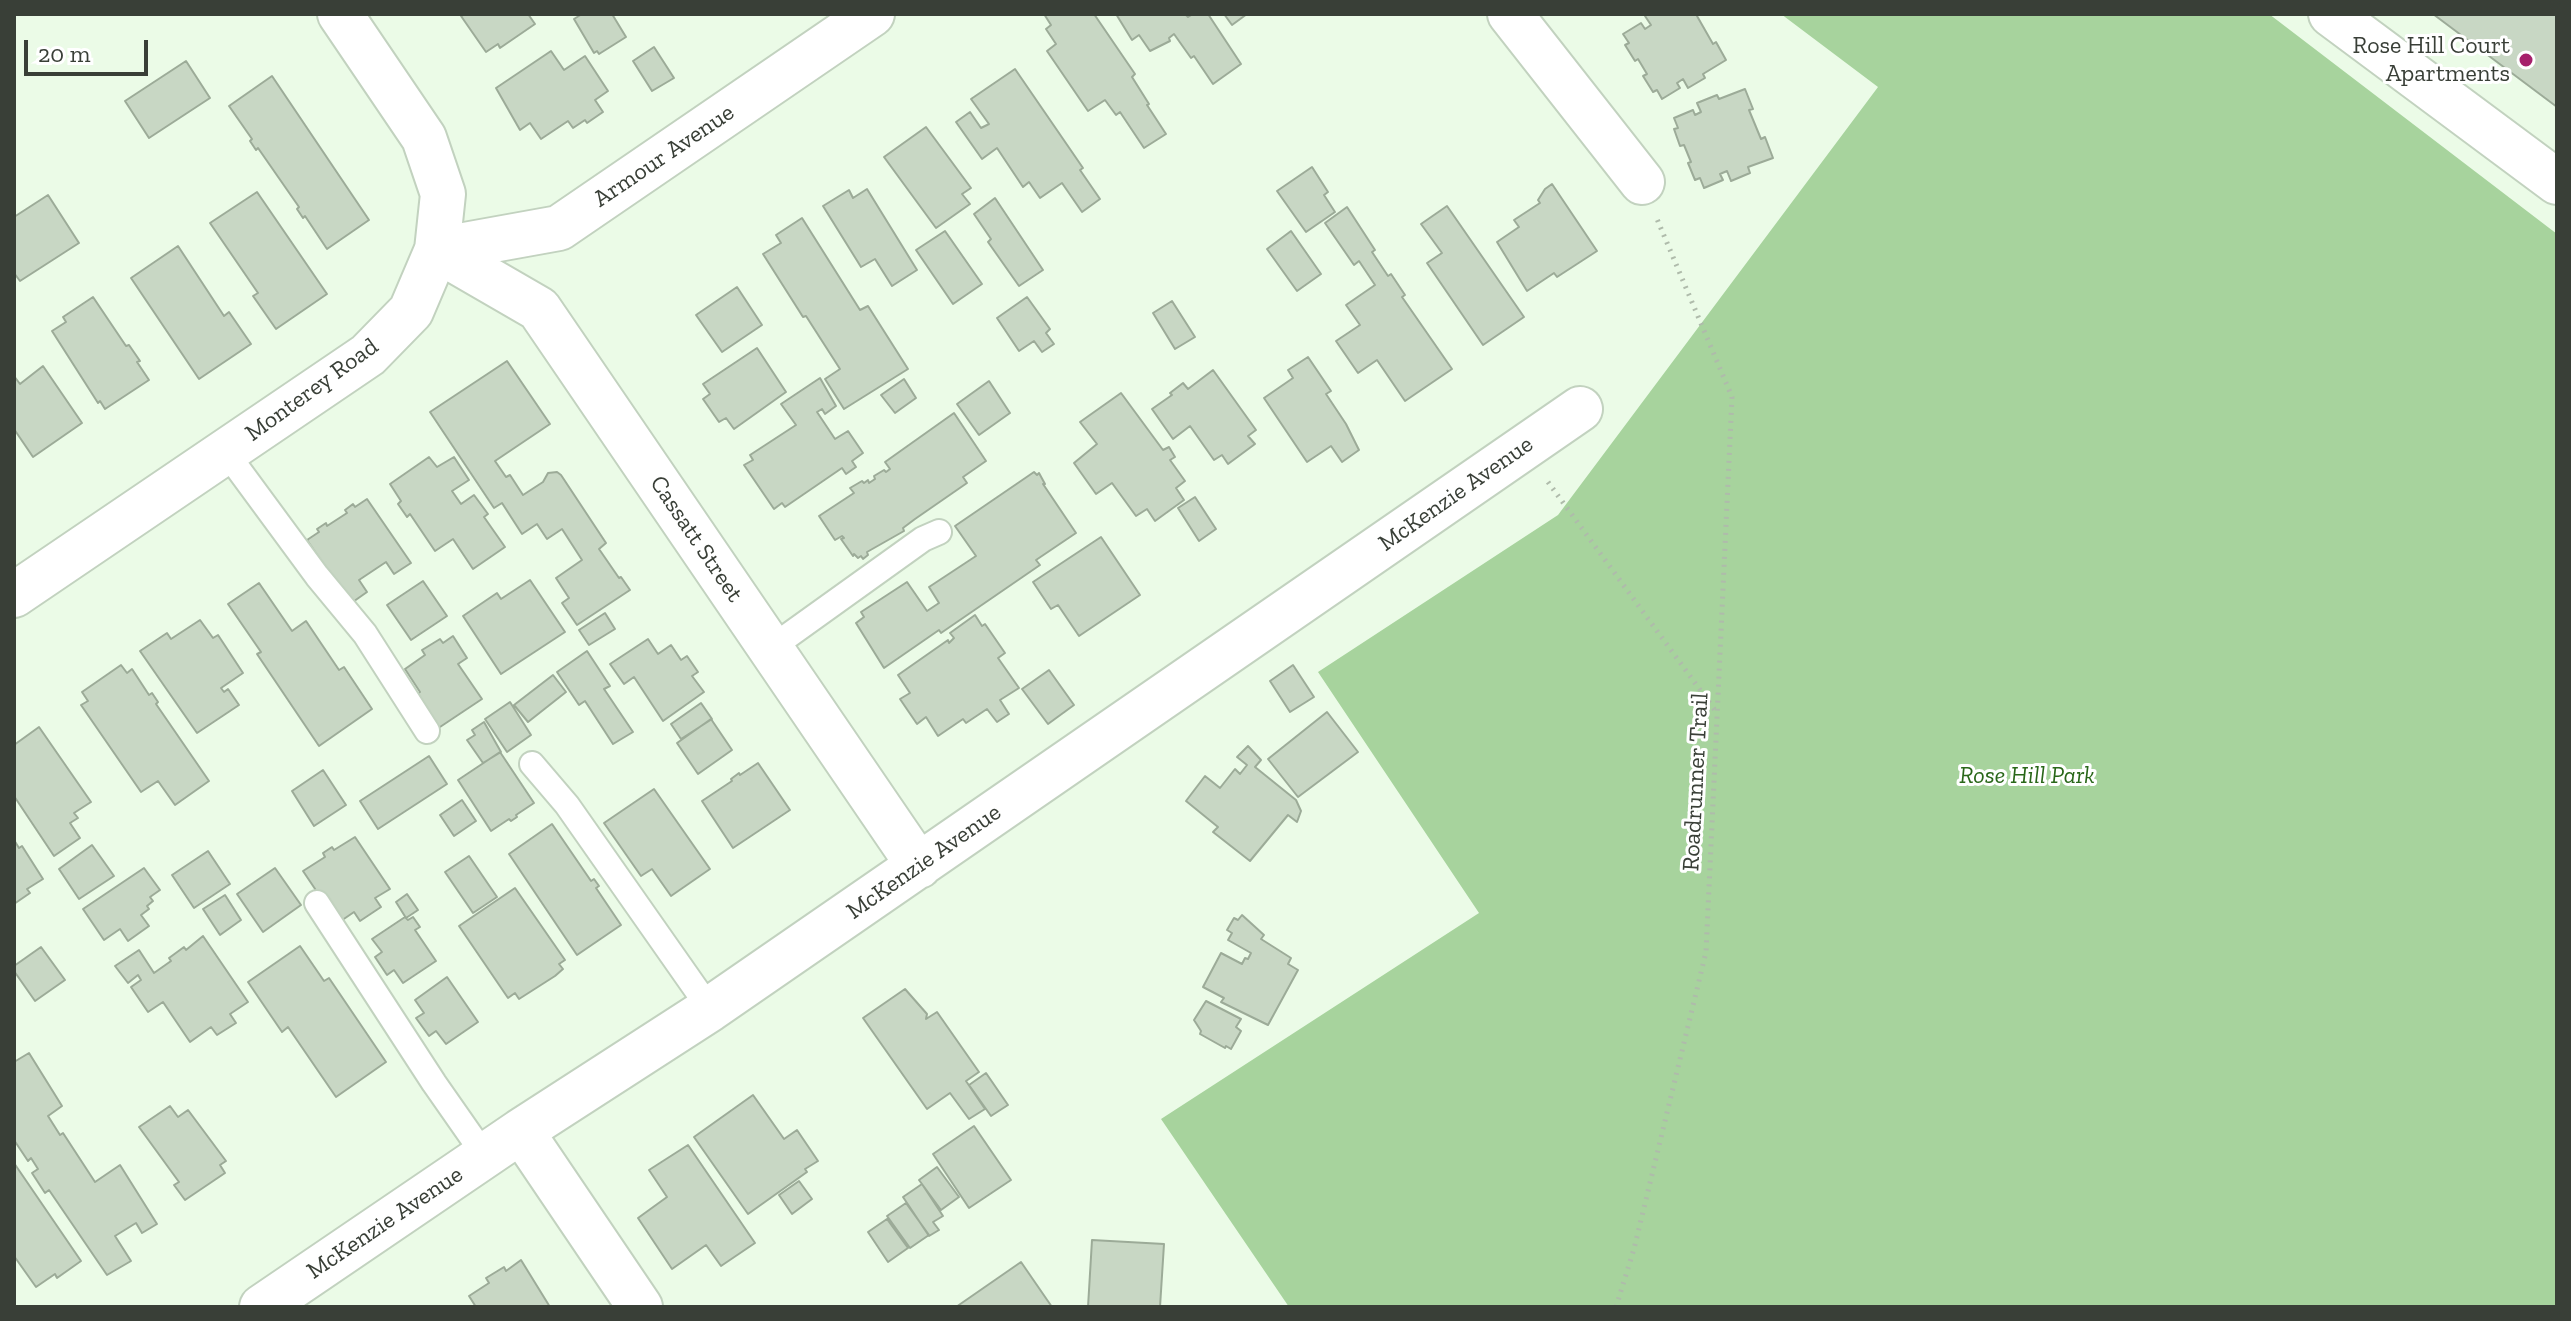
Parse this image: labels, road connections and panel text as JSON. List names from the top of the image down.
{
  "streets": {
    "street": [
      "Armour Avenue",
      "Monterey Road",
      "McKenzie Avenue",
      "Cassatt Street"
    ],
    "path": ["Roadrunner Trail"]
  },
  "crossings": [
    ["Armour Avenue", "Monterey Road"],
    ["Armour Avenue", "Cassatt Street"],
    ["Monterey Road", "Cassatt Street"],
    ["McKenzie Avenue", "Cassatt Street"]
  ],
  "parks": ["Rose Hill Park"],
  "places": ["Rose Hill Court Apartments"],
  "scale_bar": "20 m"
}
